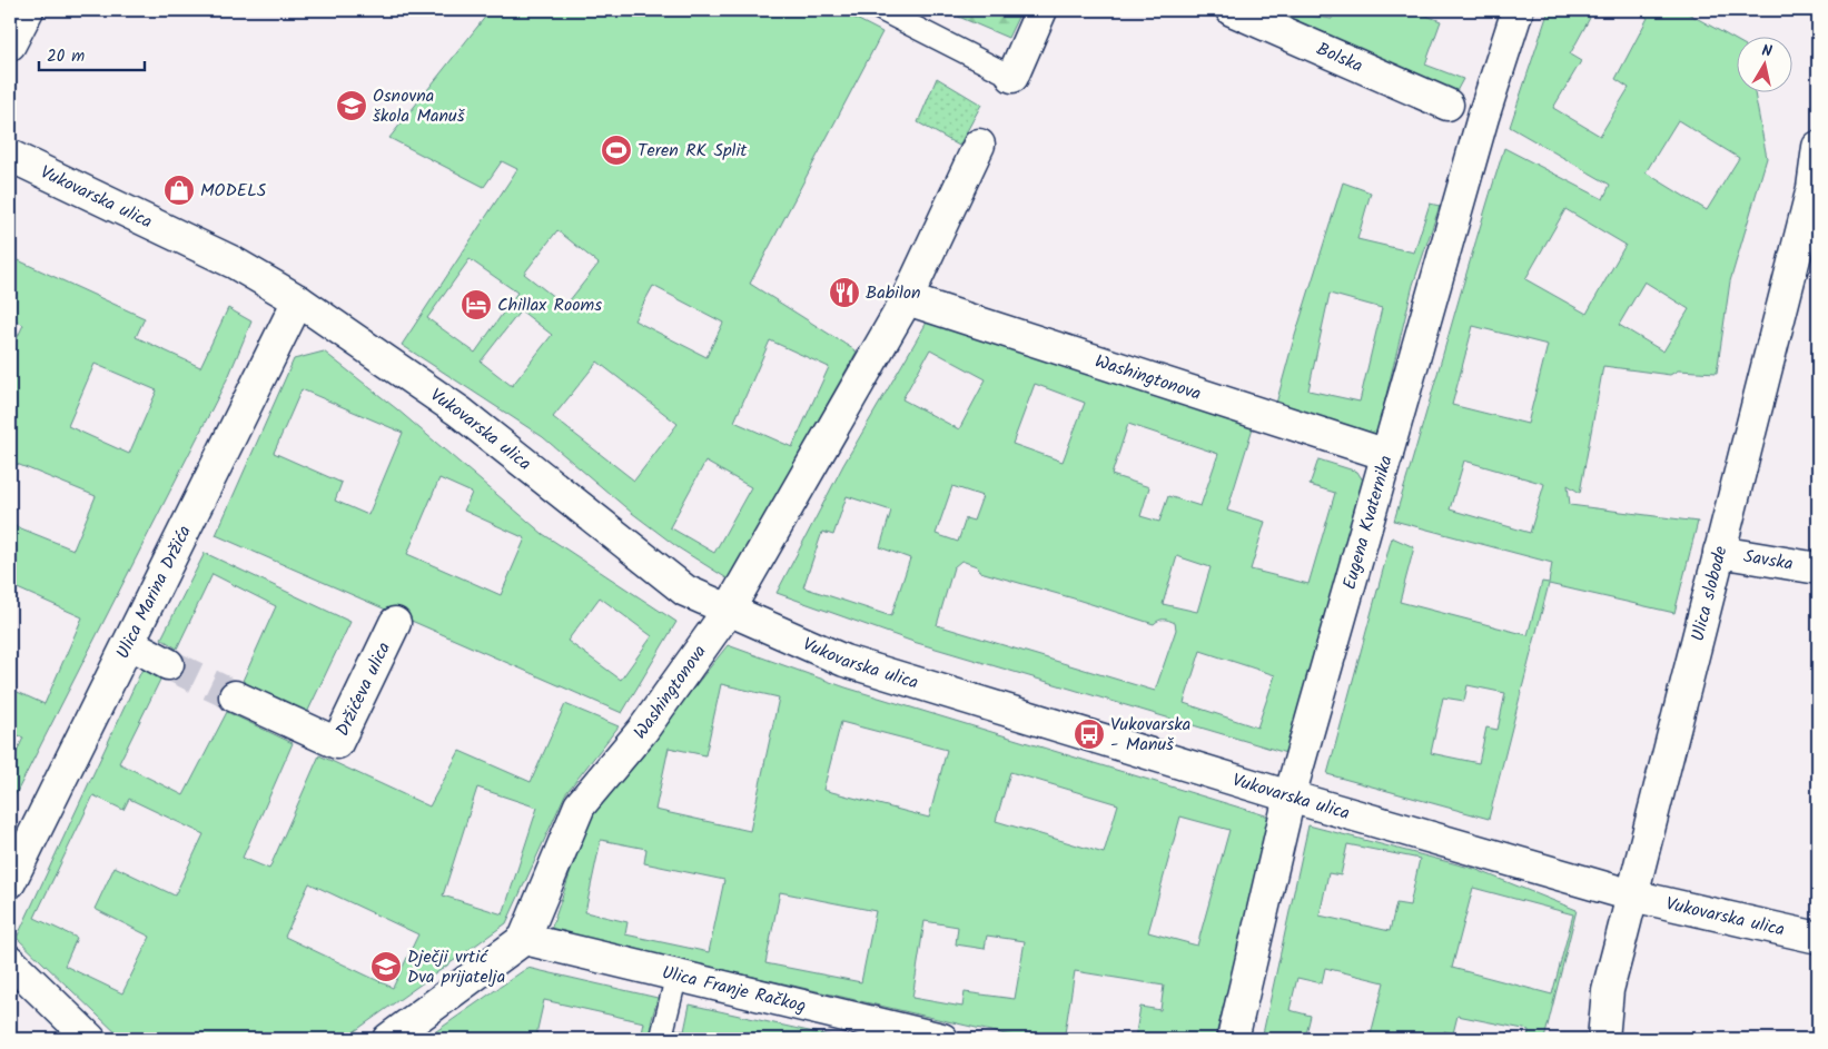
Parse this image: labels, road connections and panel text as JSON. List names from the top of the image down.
{
  "streets": {
    "street": [
      "Bolska",
      "Vukovarska ulica",
      "Washingtonova",
      "Eugena Kvaternika",
      "Savska",
      "Ulica Marina Držića",
      "Ulica slobode",
      "Držićeva ulica",
      "Ulica Franje Račkog"
    ]
  },
  "crossings": [
    ["Vukovarska ulica", "Washingtonova"],
    ["Vukovarska ulica", "Eugena Kvaternika"],
    ["Vukovarska ulica", "Ulica Marina Držića"],
    ["Vukovarska ulica", "Ulica slobode"],
    ["Washingtonova", "Eugena Kvaternika"],
    ["Washingtonova", "Ulica Franje Račkog"],
    ["Savska", "Ulica slobode"]
  ],
  "places": {
    "school or university": ["Osnovna škola Manuš", "Dječji vrtić Dva prijatelja"],
    "sports": ["Teren RK Split"],
    "shop": ["MODELS"],
    "restaurant": ["Babilon"],
    "hotel": ["Chillax Rooms"],
    "bus stop": ["Vukovarska - Manuš"]
  },
  "scale_bar": "20 m",
  "north": "top"
}
